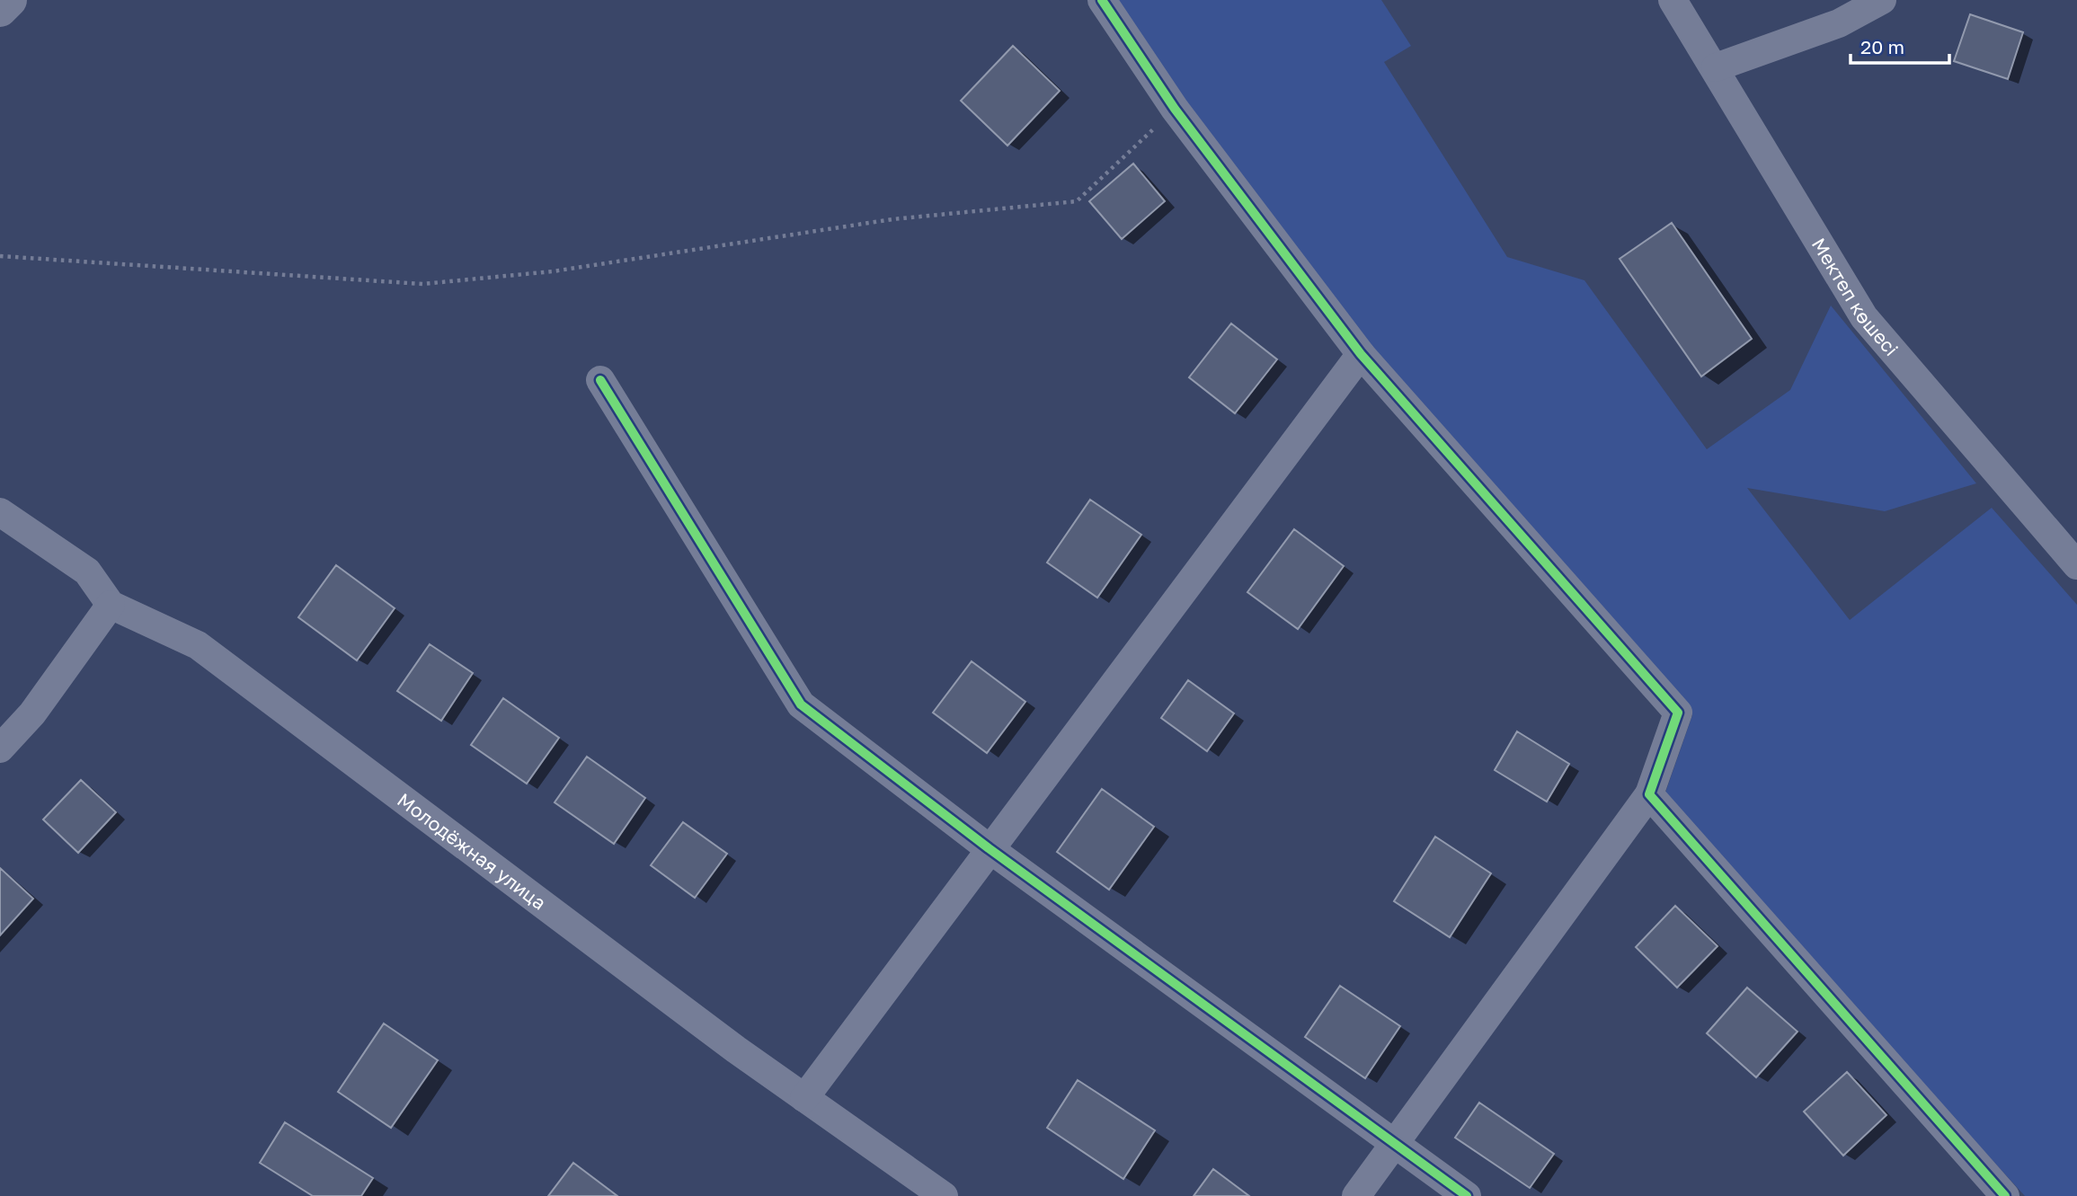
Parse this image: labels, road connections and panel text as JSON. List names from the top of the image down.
{
  "streets": {
    "street": ["Мектеп көшесі", "Молодёжная улица"]
  },
  "scale_bar": "20 m"
}
